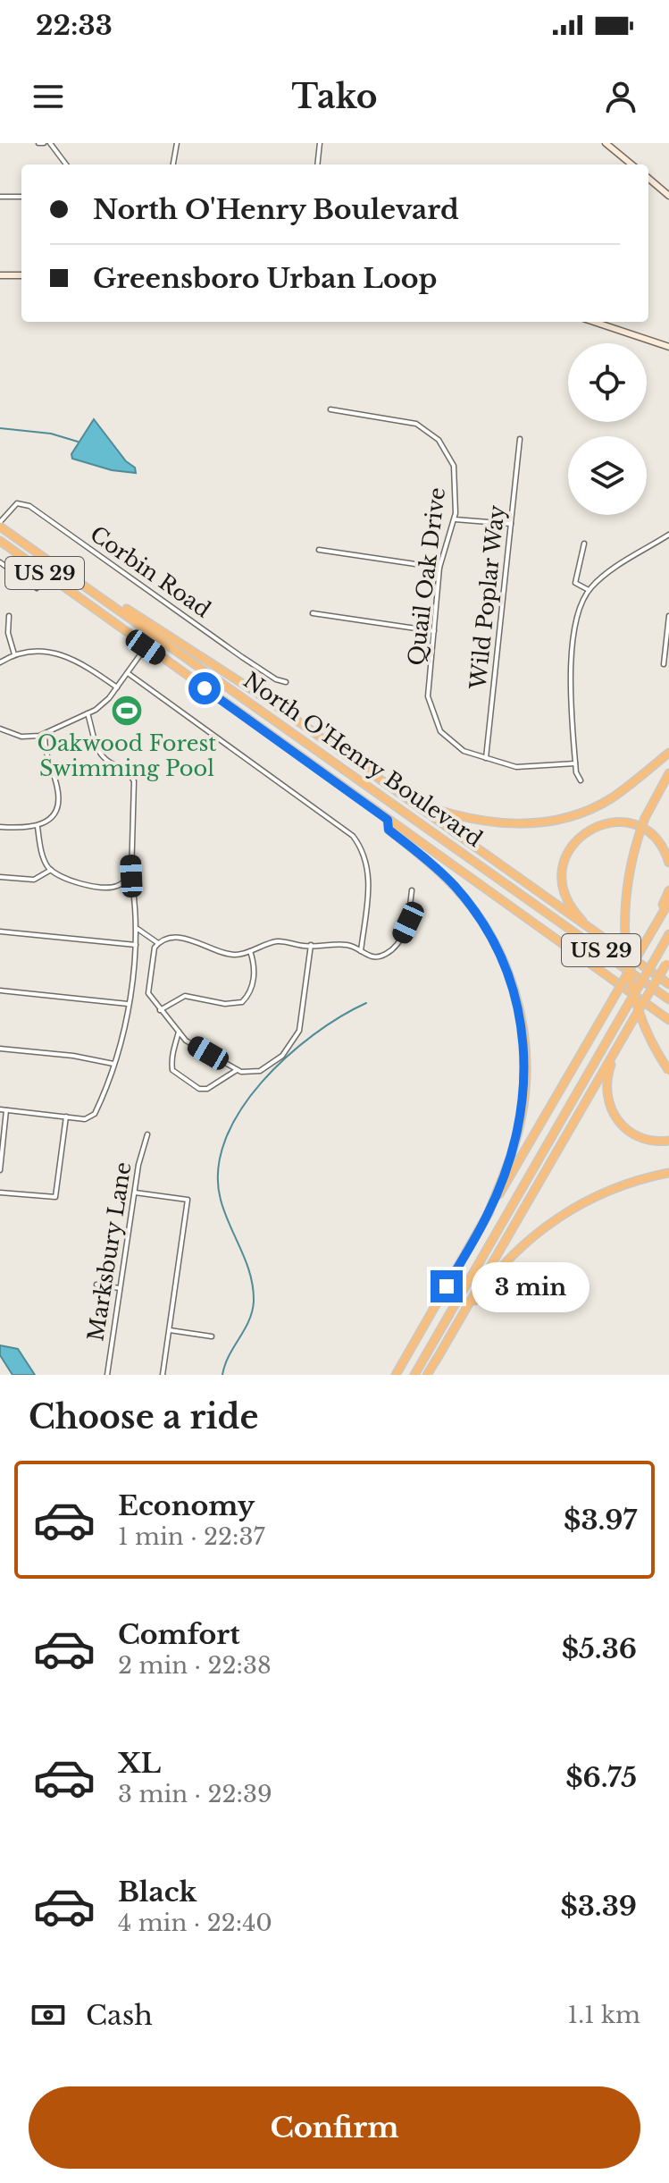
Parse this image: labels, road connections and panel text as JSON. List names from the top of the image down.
{
  "streets": {
    "highway": ["US 29", "North O'Henry Boulevard"],
    "street": [
      "Corbin Road",
      "Quail Oak Drive",
      "Wild Poplar Way",
      "Marksbury Lane"
    ]
  },
  "crossings": [
    ["Corbin Road", "North O'Henry Boulevard"],
    ["Quail Oak Drive", "Wild Poplar Way"]
  ],
  "places": {
    "sports": ["Oakwood Forest Swimming Pool"]
  },
  "page": {
    "status": "22:33",
    "header": "Tako",
    "banner": ["North O'Henry Boulevard", "Greensboro Urban Loop"],
    "bubble": "3 min",
    "heading": "Choose a ride",
    "list": [
      {
        "name": "Economy",
        "note": "1 min · 22:37",
        "value": "$3.97"
      },
      {
        "name": "Comfort",
        "note": "2 min · 22:38",
        "value": "$5.36"
      },
      {
        "name": "XL",
        "note": "3 min · 22:39",
        "value": "$6.75"
      },
      {
        "name": "Black",
        "note": "4 min · 22:40",
        "value": "$3.39"
      }
    ],
    "pay": ["Cash", "1.1 km"],
    "buttons": "Confirm"
  }
}
